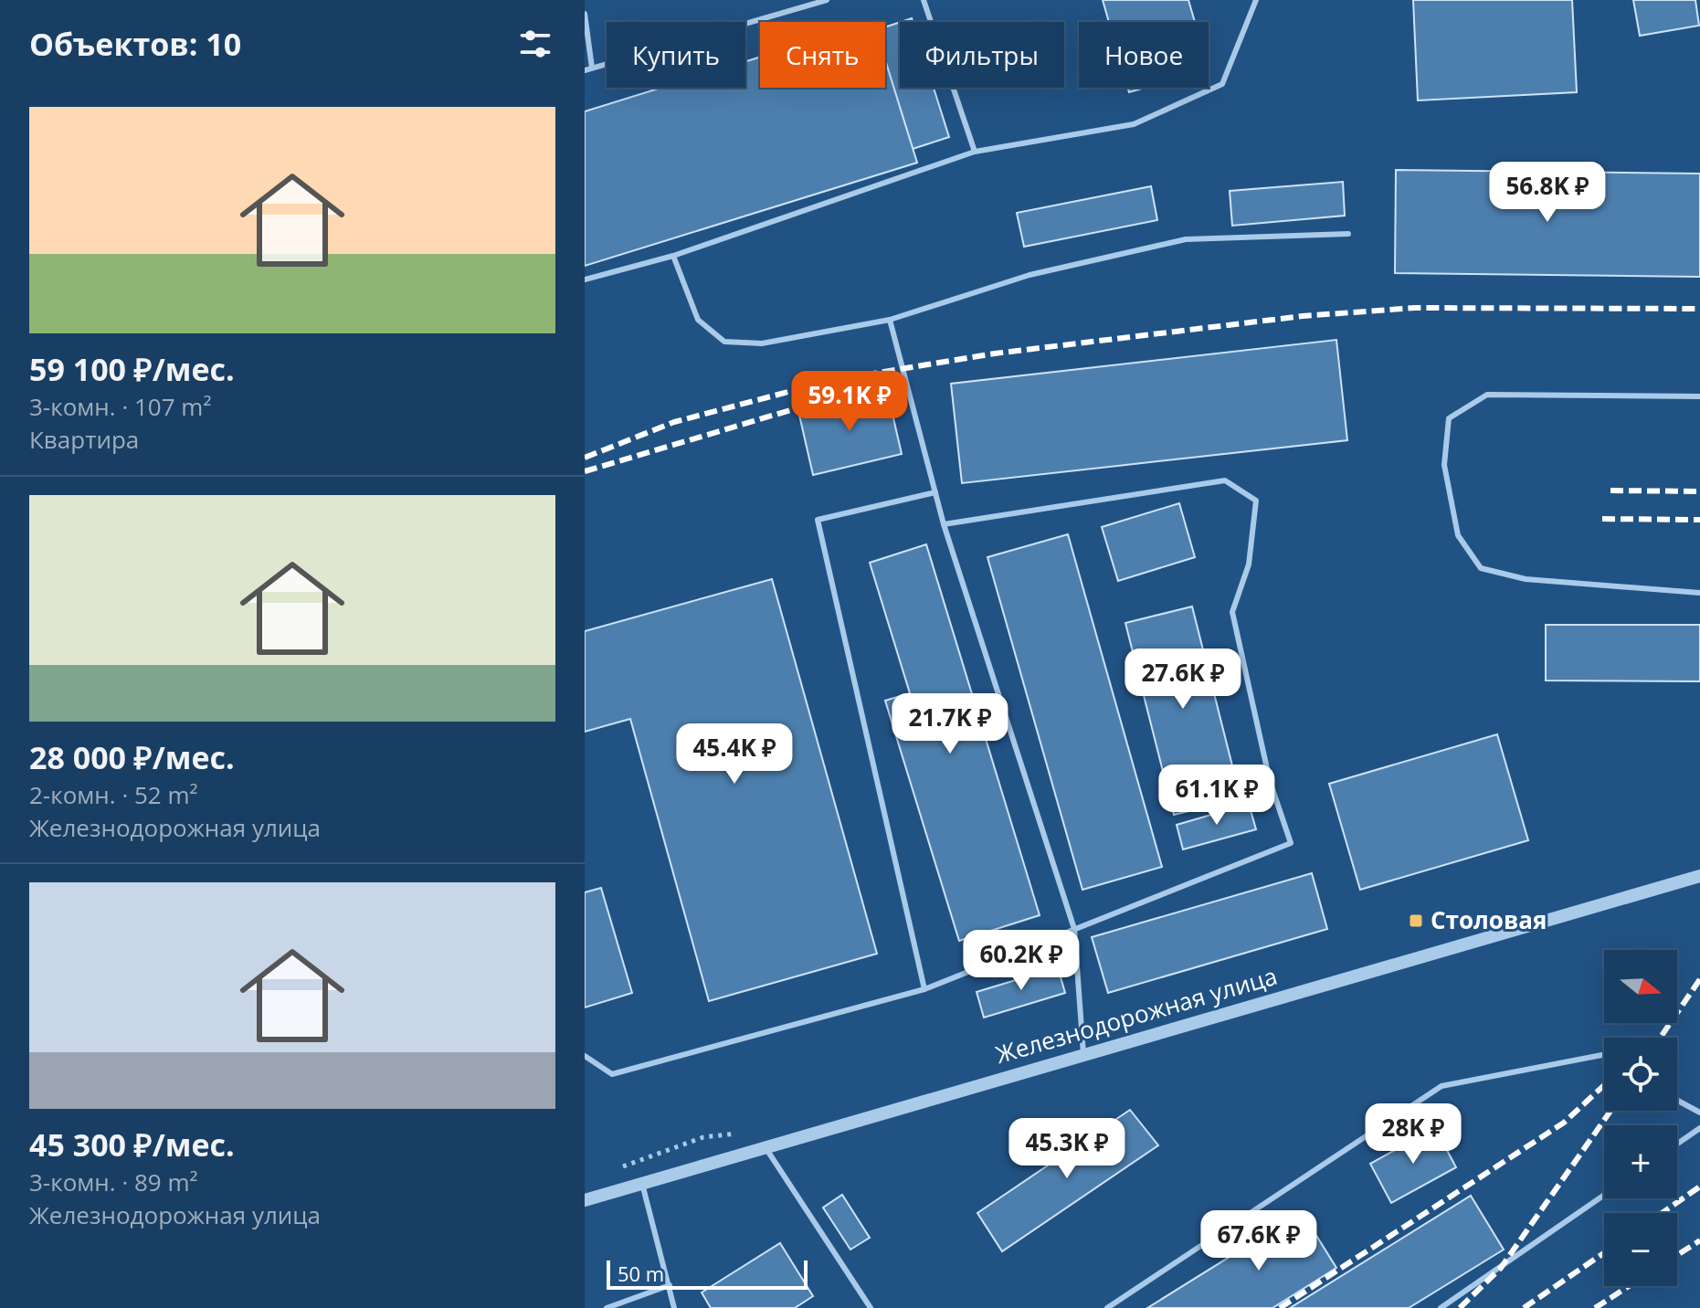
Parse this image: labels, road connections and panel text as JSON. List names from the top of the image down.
{
  "streets": {
    "street": ["Железнодорожная улица"]
  },
  "places": {
    "transit": ["Столовая"]
  },
  "scale_bar": "50 m",
  "north": "right",
  "page": {
    "heading": "Объектов: 10",
    "chip": [
      "Купить",
      "Снять",
      "Фильтры",
      "Новое"
    ],
    "list": [
      {
        "name": "59 100 ₽/мес.",
        "note": "3-комн. · 107 m² · Квартира"
      },
      {
        "name": "28 000 ₽/мес.",
        "note": "2-комн. · 52 m² · Железнодорожная улица"
      },
      {
        "name": "45 300 ₽/мес.",
        "note": "3-комн. · 89 m² · Железнодорожная улица"
      }
    ],
    "price": [
      "56.8K ₽",
      "59.1K ₽",
      "27.6K ₽",
      "21.7K ₽",
      "45.4K ₽",
      "61.1K ₽",
      "60.2K ₽",
      "28K ₽",
      "45.3K ₽",
      "67.6K ₽"
    ],
    "map_buttons": ["+", "−"],
    "scale": "50 m"
  }
}
